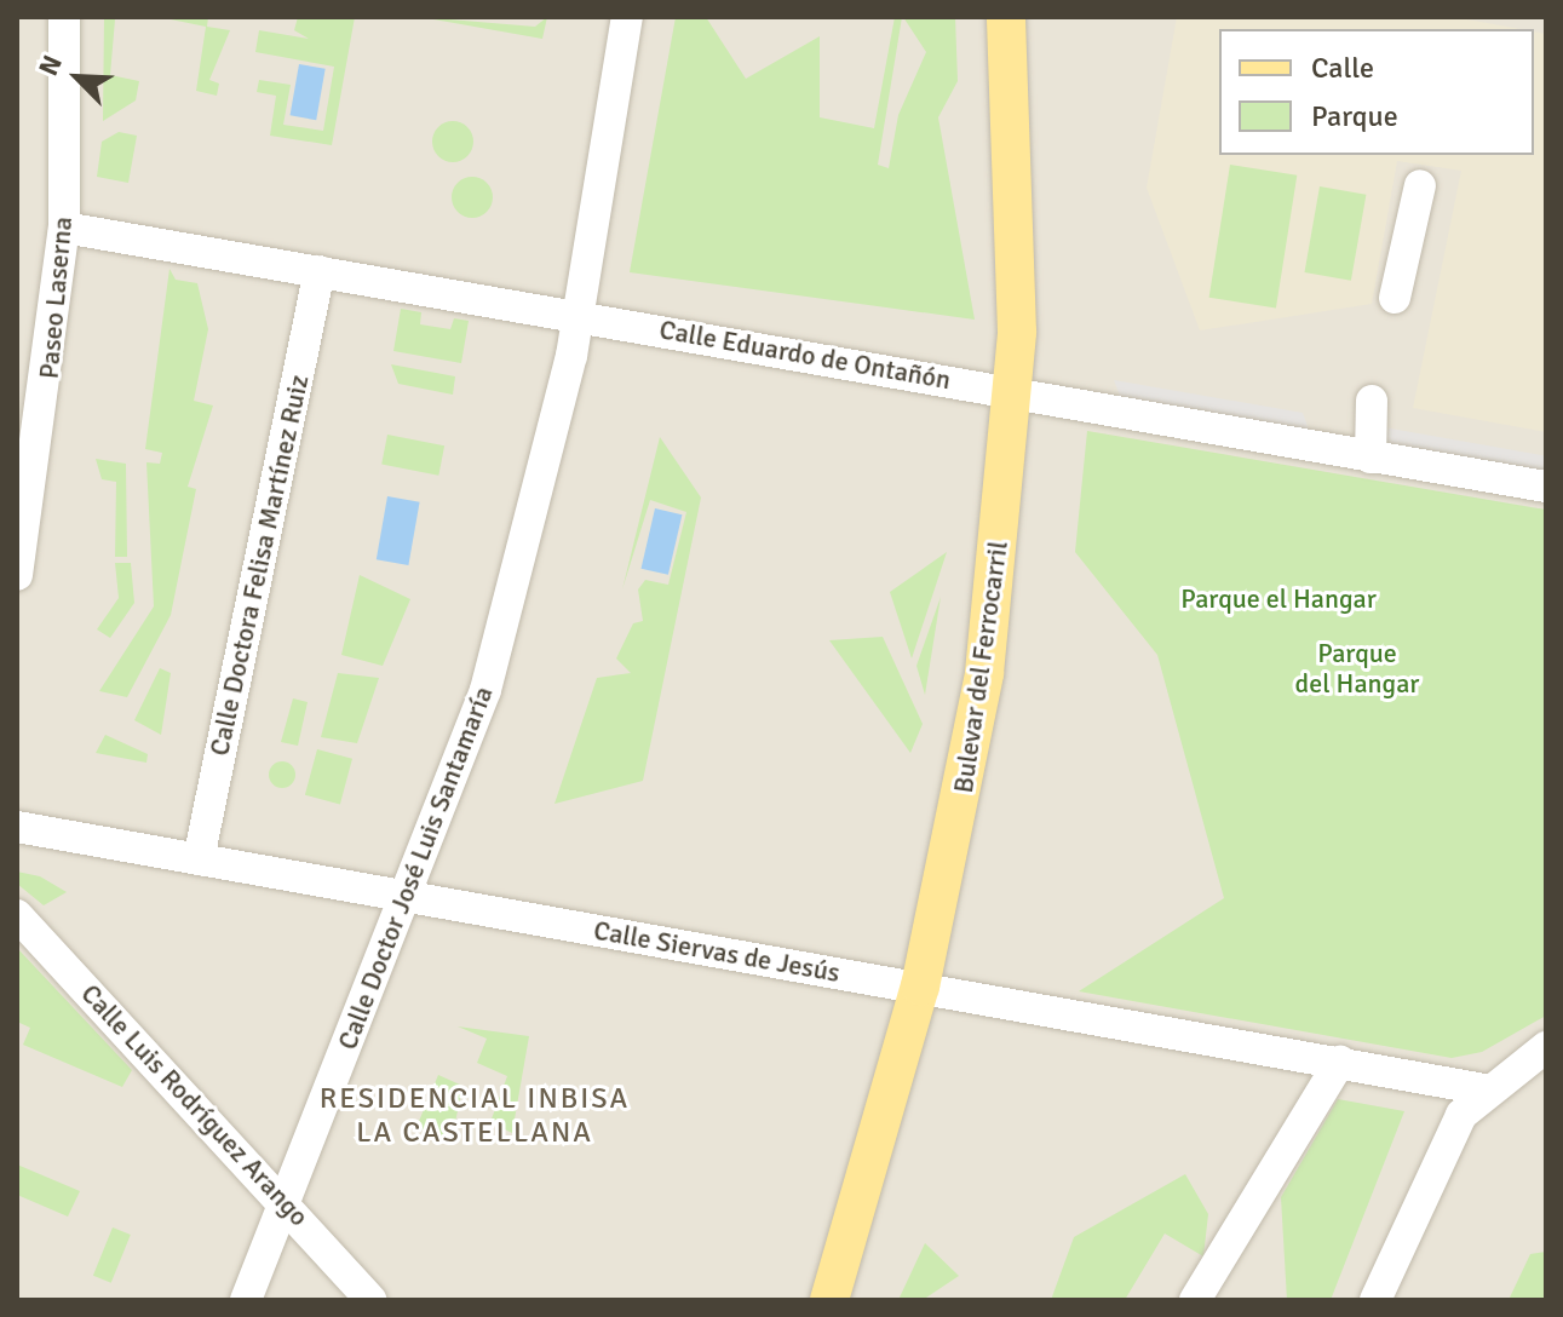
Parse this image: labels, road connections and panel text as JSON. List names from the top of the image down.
{
  "streets": {
    "main road": ["Bulevar del Ferrocarril"],
    "street": [
      "Paseo Laserna",
      "Calle Eduardo de Ontañón",
      "Calle Doctora Felisa Martínez Ruiz",
      "Calle Doctor José Luis Santamaría",
      "Calle Siervas de Jesús",
      "Calle Luis Rodríguez Arango"
    ]
  },
  "crossings": [
    ["Paseo Laserna", "Calle Eduardo de Ontañón"],
    ["Calle Eduardo de Ontañón", "Calle Doctora Felisa Martínez Ruiz"],
    ["Calle Eduardo de Ontañón", "Bulevar del Ferrocarril"],
    ["Calle Eduardo de Ontañón", "Calle Doctor José Luis Santamaría"],
    ["Calle Doctora Felisa Martínez Ruiz", "Calle Siervas de Jesús"],
    ["Bulevar del Ferrocarril", "Calle Siervas de Jesús"],
    ["Calle Doctor José Luis Santamaría", "Calle Siervas de Jesús"],
    ["Calle Doctor José Luis Santamaría", "Calle Luis Rodríguez Arango"]
  ],
  "districts": ["RESIDENCIAL INBISA LA CASTELLANA"],
  "parks": ["Parque el Hangar", "Parque del Hangar"],
  "legend": ["Calle", "Parque"],
  "north": "top left"
}
